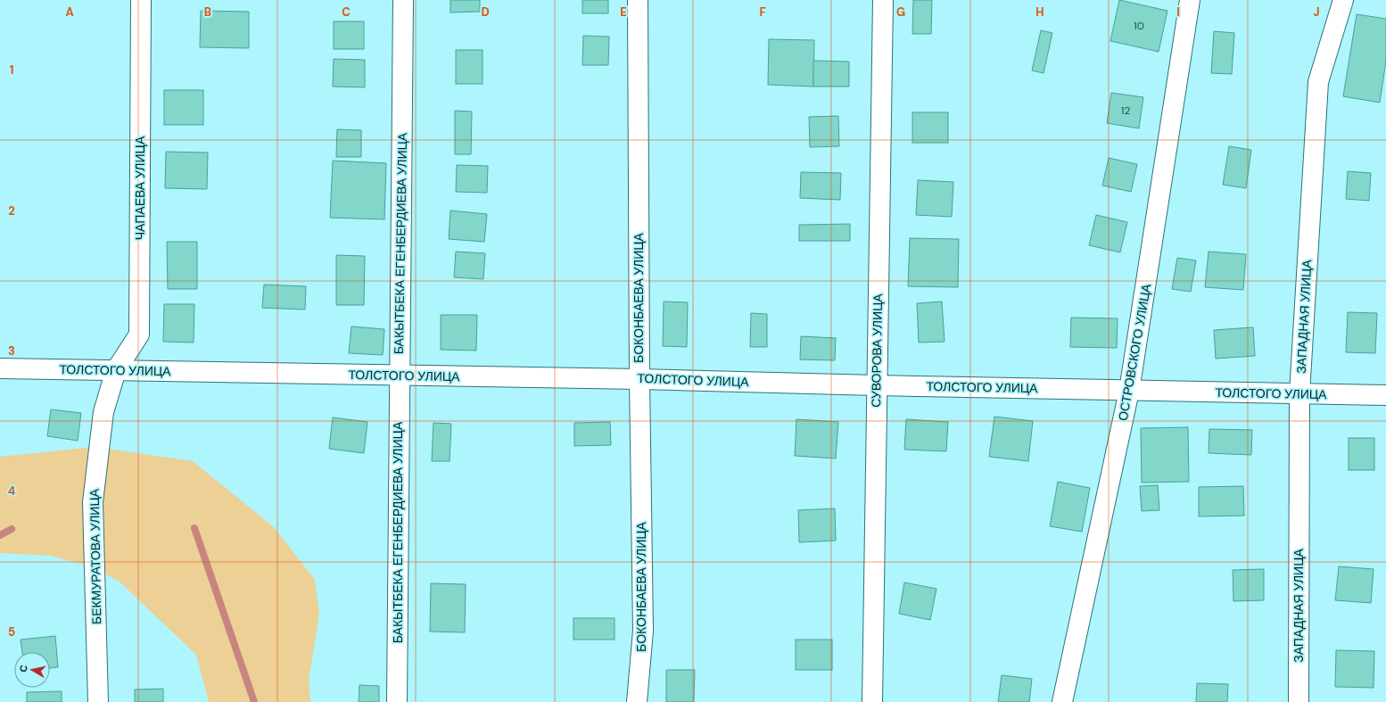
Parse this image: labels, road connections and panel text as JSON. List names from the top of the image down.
{
  "streets": {
    "street": [
      "ЧАПАЕВА УЛИЦА",
      "БАКЫТБЕКА ЕГЕНБЕРДИЕВА УЛИЦА",
      "БОКОНБАЕВА УЛИЦА",
      "ЗАПАДНАЯ УЛИЦА",
      "СУВОРОВА УЛИЦА",
      "ОСТРОВСКОГО УЛИЦА",
      "ТОЛСТОГО УЛИЦА",
      "БЕКМУРАТОВА УЛИЦА"
    ]
  },
  "crossings": [
    ["ЧАПАЕВА УЛИЦА", "ТОЛСТОГО УЛИЦА"],
    ["ЧАПАЕВА УЛИЦА", "БЕКМУРАТОВА УЛИЦА"],
    ["БАКЫТБЕКА ЕГЕНБЕРДИЕВА УЛИЦА", "ТОЛСТОГО УЛИЦА"],
    ["БОКОНБАЕВА УЛИЦА", "ТОЛСТОГО УЛИЦА"],
    ["ЗАПАДНАЯ УЛИЦА", "ТОЛСТОГО УЛИЦА"],
    ["СУВОРОВА УЛИЦА", "ТОЛСТОГО УЛИЦА"],
    ["ОСТРОВСКОГО УЛИЦА", "ТОЛСТОГО УЛИЦА"],
    ["ТОЛСТОГО УЛИЦА", "БЕКМУРАТОВА УЛИЦА"]
  ],
  "house_numbers": ["10", "12"],
  "north": "left",
  "grid": {
    "columns": [
      "A",
      "B",
      "C",
      "D",
      "E",
      "F",
      "G",
      "H",
      "I",
      "J"
    ],
    "rows": [
      "1",
      "2",
      "3",
      "4",
      "5"
    ]
  }
}
